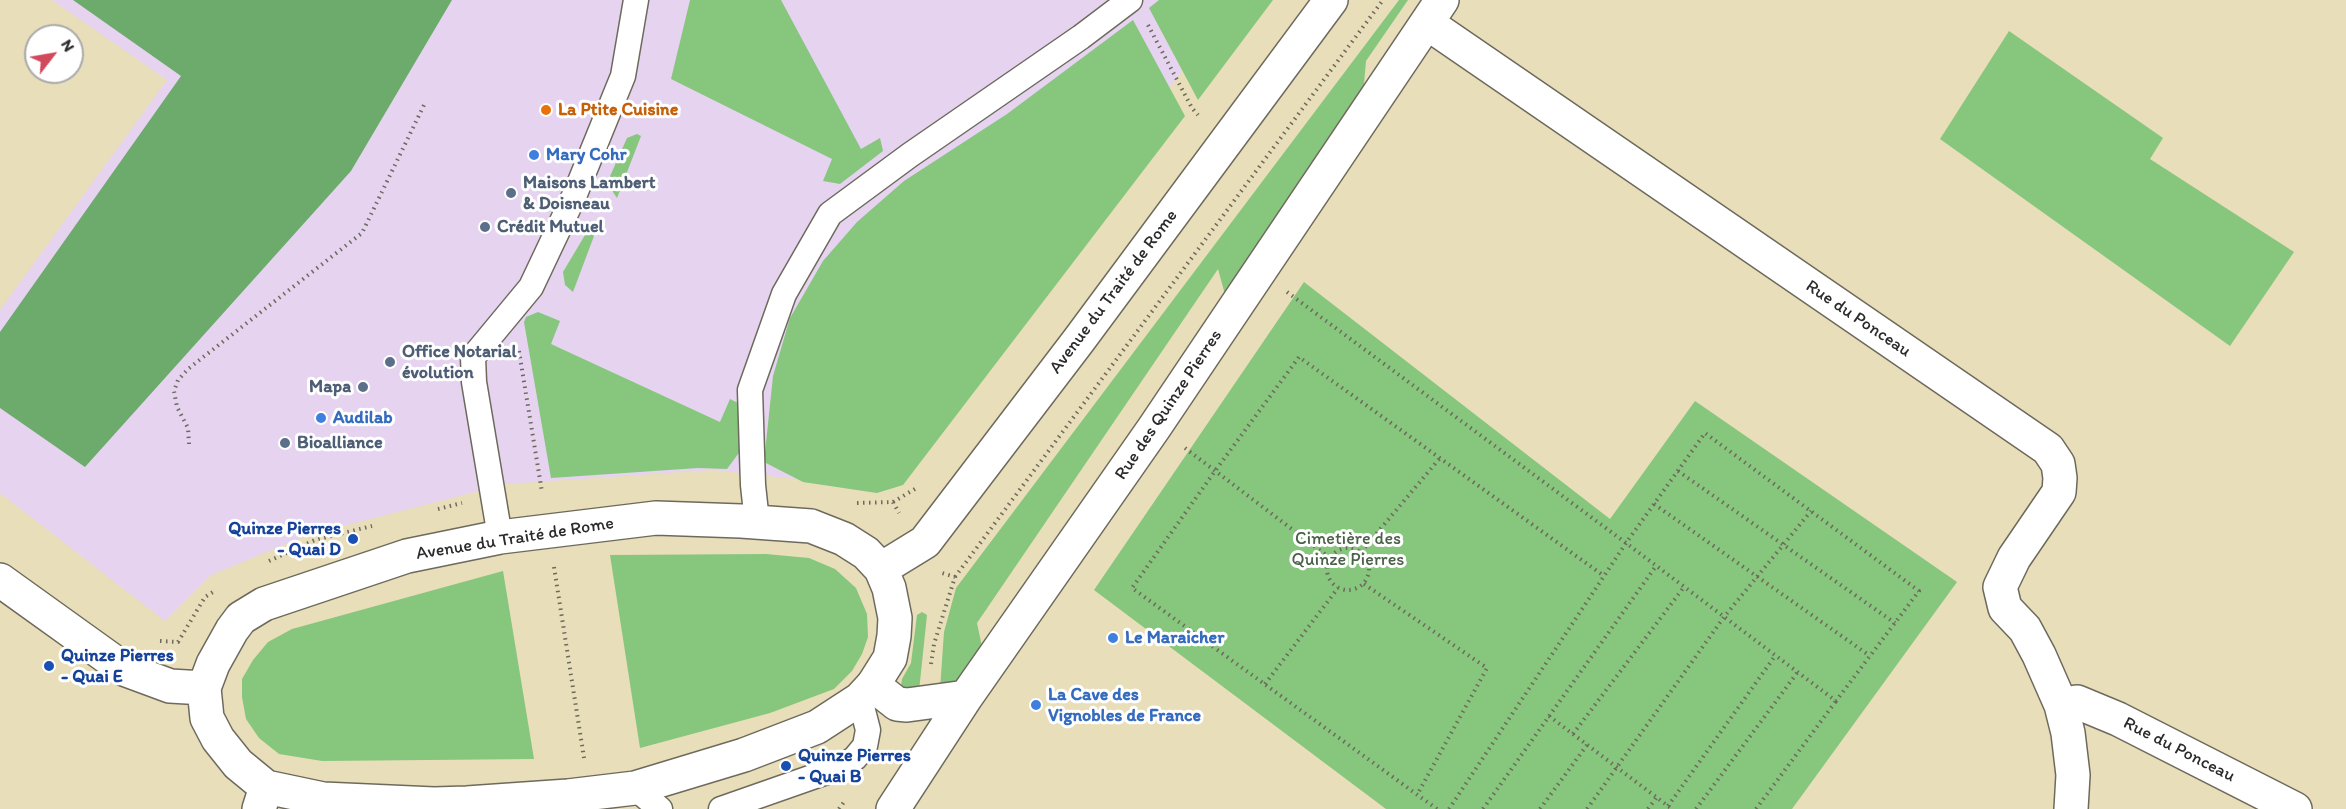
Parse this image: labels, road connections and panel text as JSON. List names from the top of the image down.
{
  "streets": {
    "main road": ["Avenue du Traité de Rome", "Rue du Ponceau", "Rue des Quinze Pierres"]
  },
  "crossings": [
    ["Rue du Ponceau", "Rue des Quinze Pierres"]
  ],
  "parks": ["Cimetière des Quinze Pierres"],
  "places": [
    "La Ptite Cuisine",
    "Mary Cohr",
    "Maisons Lambert & Doisneau",
    "Crédit Mutuel",
    "Office Notarial évolution",
    "Mapa",
    "Audilab",
    "Bioalliance",
    "Quinze Pierres - Quai D",
    "Le Maraicher",
    "Quinze Pierres - Quai E",
    "La Cave des Vignobles de France",
    "Quinze Pierres - Quai B"
  ],
  "north": "top right"
}
